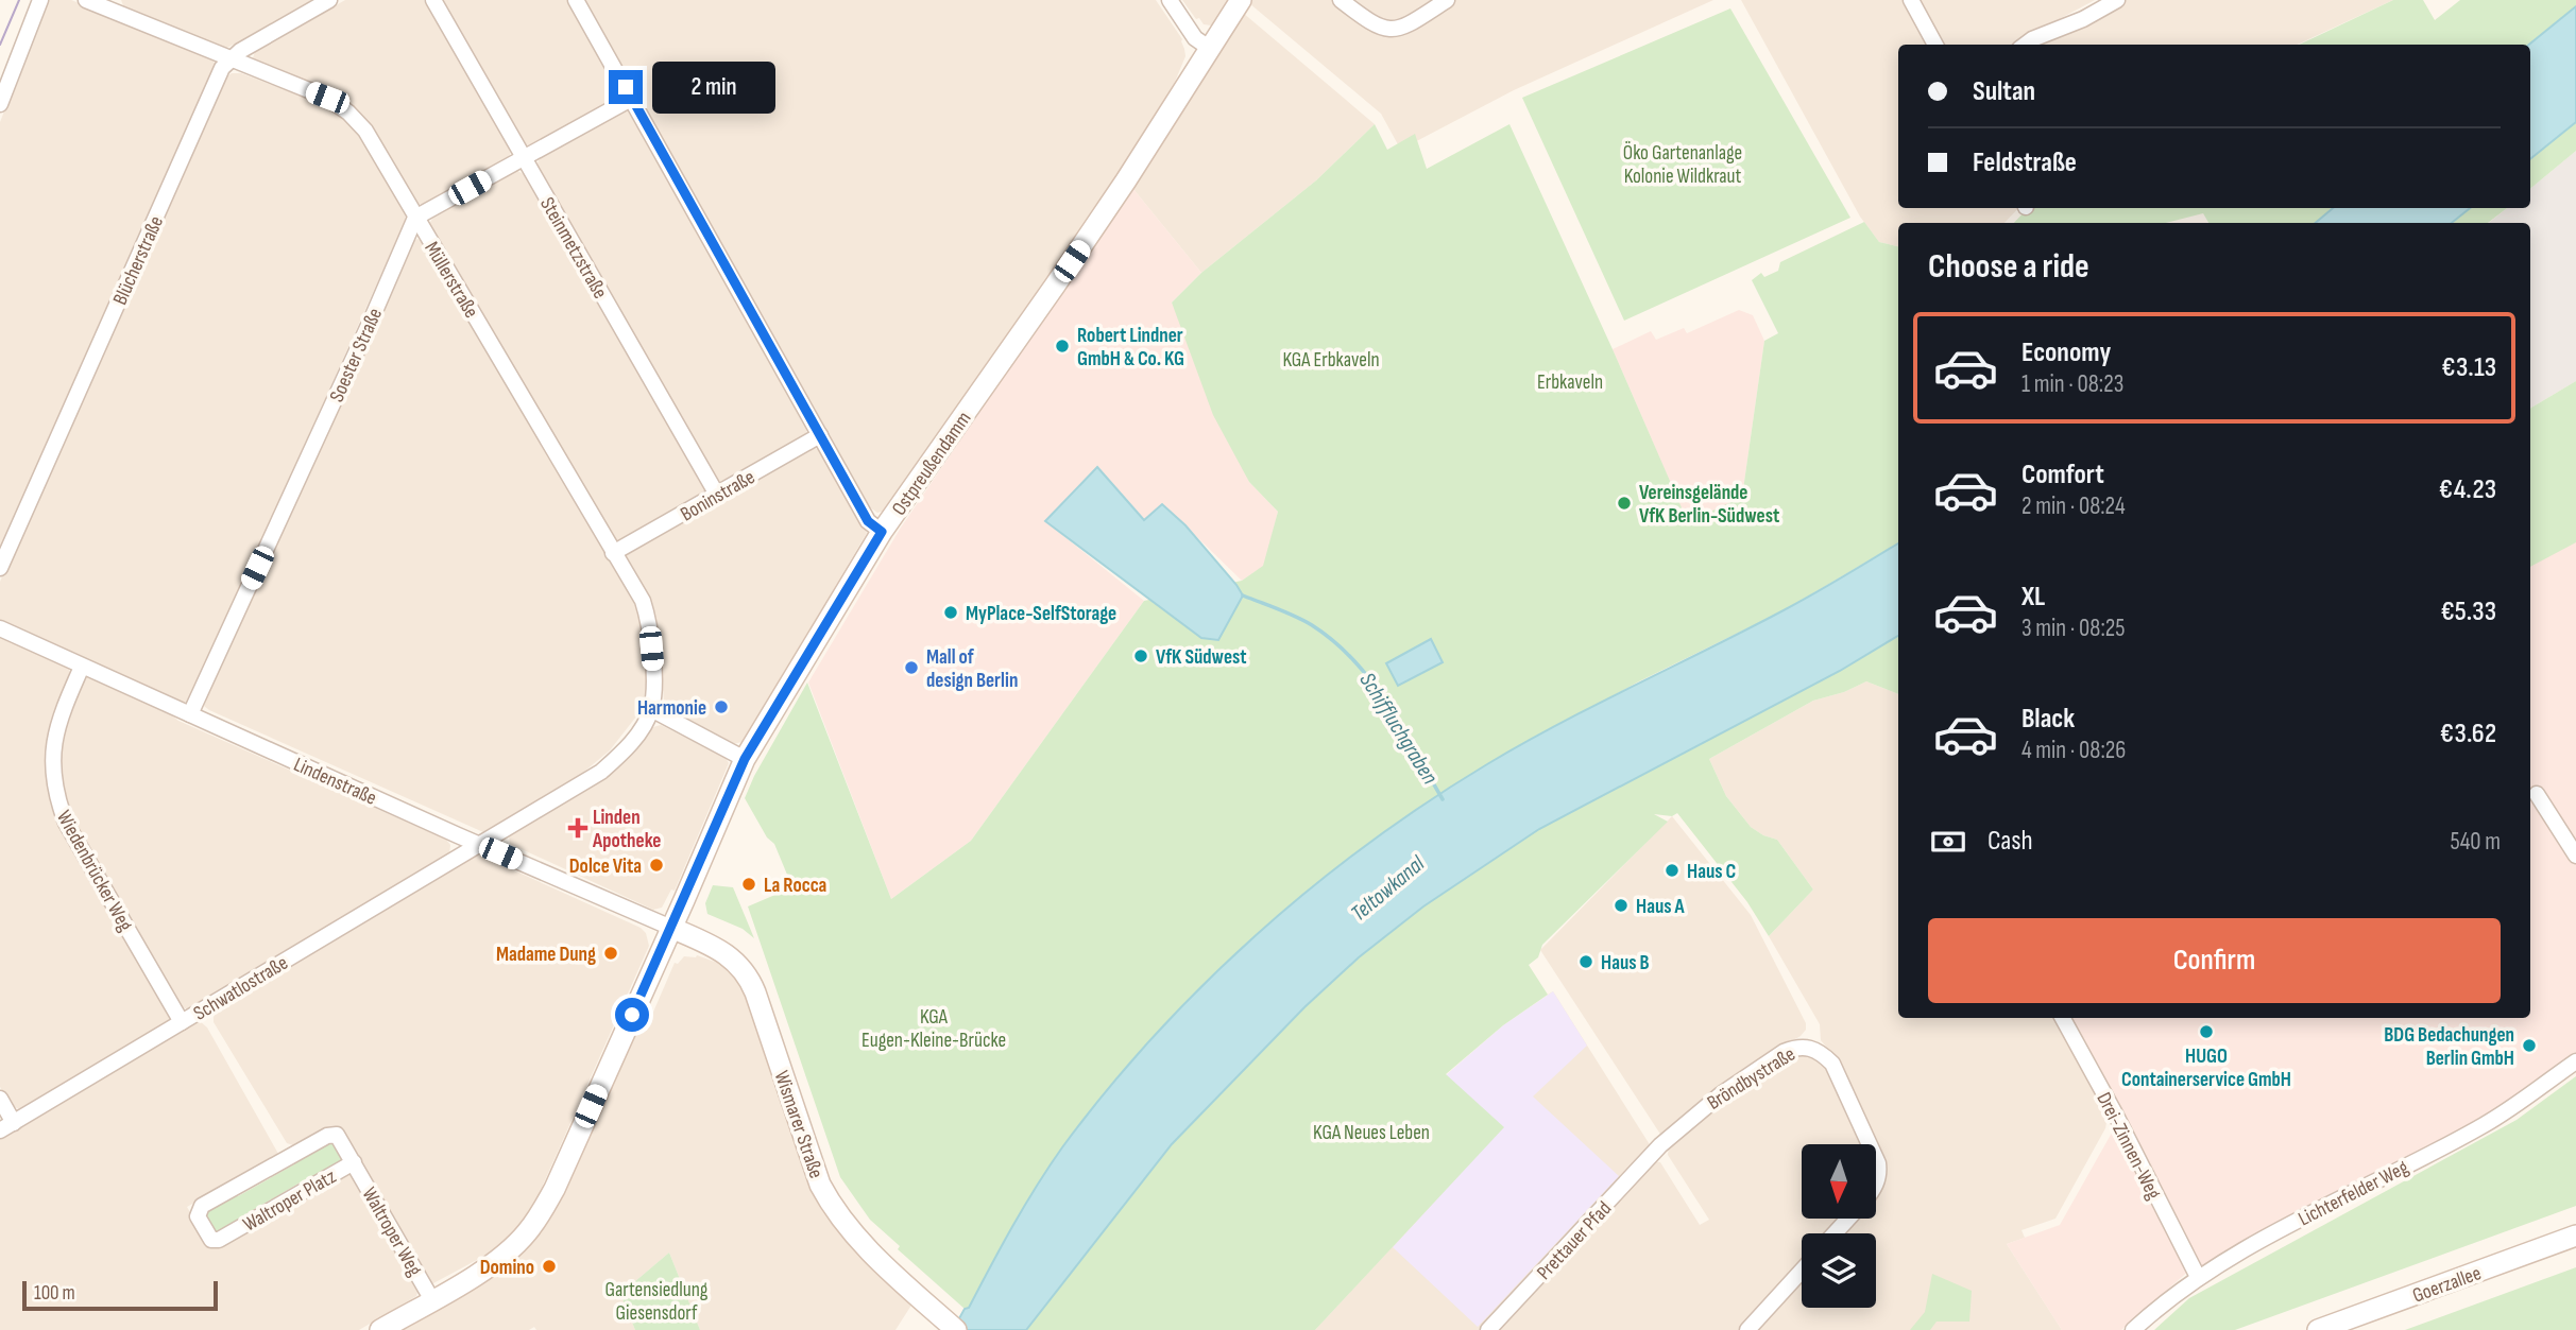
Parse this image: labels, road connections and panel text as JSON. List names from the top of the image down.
{
  "streets": {
    "main road": ["Ostpreußendamm", "Wismarer Straße", "Goerzallee"],
    "street": [
      "Steinmetzstraße",
      "Blücherstraße",
      "Müllerstraße",
      "Soester Straße",
      "Boninstraße",
      "Lindenstraße",
      "Wiedenbrücker Weg",
      "Schwatlostraße",
      "Bröndbystraße",
      "Drei-Zinnen-Weg",
      "Lichterfelder Weg",
      "Waltroper Platz",
      "Waltroper Weg",
      "Prettauer Pfad"
    ]
  },
  "crossings": [
    ["Steinmetzstraße", "Boninstraße"],
    ["Blücherstraße", "Müllerstraße"],
    ["Müllerstraße", "Soester Straße"],
    ["Müllerstraße", "Boninstraße"],
    ["Müllerstraße", "Lindenstraße"],
    ["Müllerstraße", "Schwatlostraße"],
    ["Soester Straße", "Lindenstraße"],
    ["Ostpreußendamm", "Lindenstraße"],
    ["Ostpreußendamm", "Wismarer Straße"],
    ["Ostpreußendamm", "Waltroper Weg"],
    ["Lindenstraße", "Wiedenbrücker Weg"],
    ["Lindenstraße", "Schwatlostraße"],
    ["Lindenstraße", "Wismarer Straße"],
    ["Wiedenbrücker Weg", "Schwatlostraße"],
    ["Bröndbystraße", "Prettauer Pfad"],
    ["Drei-Zinnen-Weg", "Lichterfelder Weg"],
    ["Waltroper Platz", "Waltroper Weg"]
  ],
  "water": ["Schiffluchgraben", "Teltowkanal"],
  "parks": [
    "Öko Gartenanlage Kolonie Wildkraut",
    "KGA Erbkaveln",
    "Erbkaveln",
    "KGA Eugen-Kleine-Brücke",
    "KGA Neues Leben",
    "Gartensiedlung Giesensdorf"
  ],
  "places": {
    "other": [
      "Robert Lindner GmbH & Co. KG",
      "Vereinsgelände VfK Berlin-Südwest",
      "MyPlace-SelfStorage",
      "VfK Südwest",
      "Mall of design Berlin",
      "Harmonie",
      "Dolce Vita",
      "Haus C",
      "La Rocca",
      "Haus A",
      "Madame Dung",
      "Haus B",
      "HUGO Containerservice GmbH",
      "BDG Bedachungen Berlin GmbH",
      "Domino"
    ],
    "health": ["Linden Apotheke"]
  },
  "scale_bar": "100 m",
  "north": "bottom",
  "page": {
    "banner": ["Sultan", "Feldstraße"],
    "bubble": "2 min",
    "heading": "Choose a ride",
    "list": [
      {
        "name": "Economy",
        "note": "1 min · 08:23",
        "value": "€3.13"
      },
      {
        "name": "Comfort",
        "note": "2 min · 08:24",
        "value": "€4.23"
      },
      {
        "name": "XL",
        "note": "3 min · 08:25",
        "value": "€5.33"
      },
      {
        "name": "Black",
        "note": "4 min · 08:26",
        "value": "€3.62"
      }
    ],
    "pay": ["Cash", "540 m"],
    "buttons": "Confirm",
    "scale": "100 m"
  }
}
